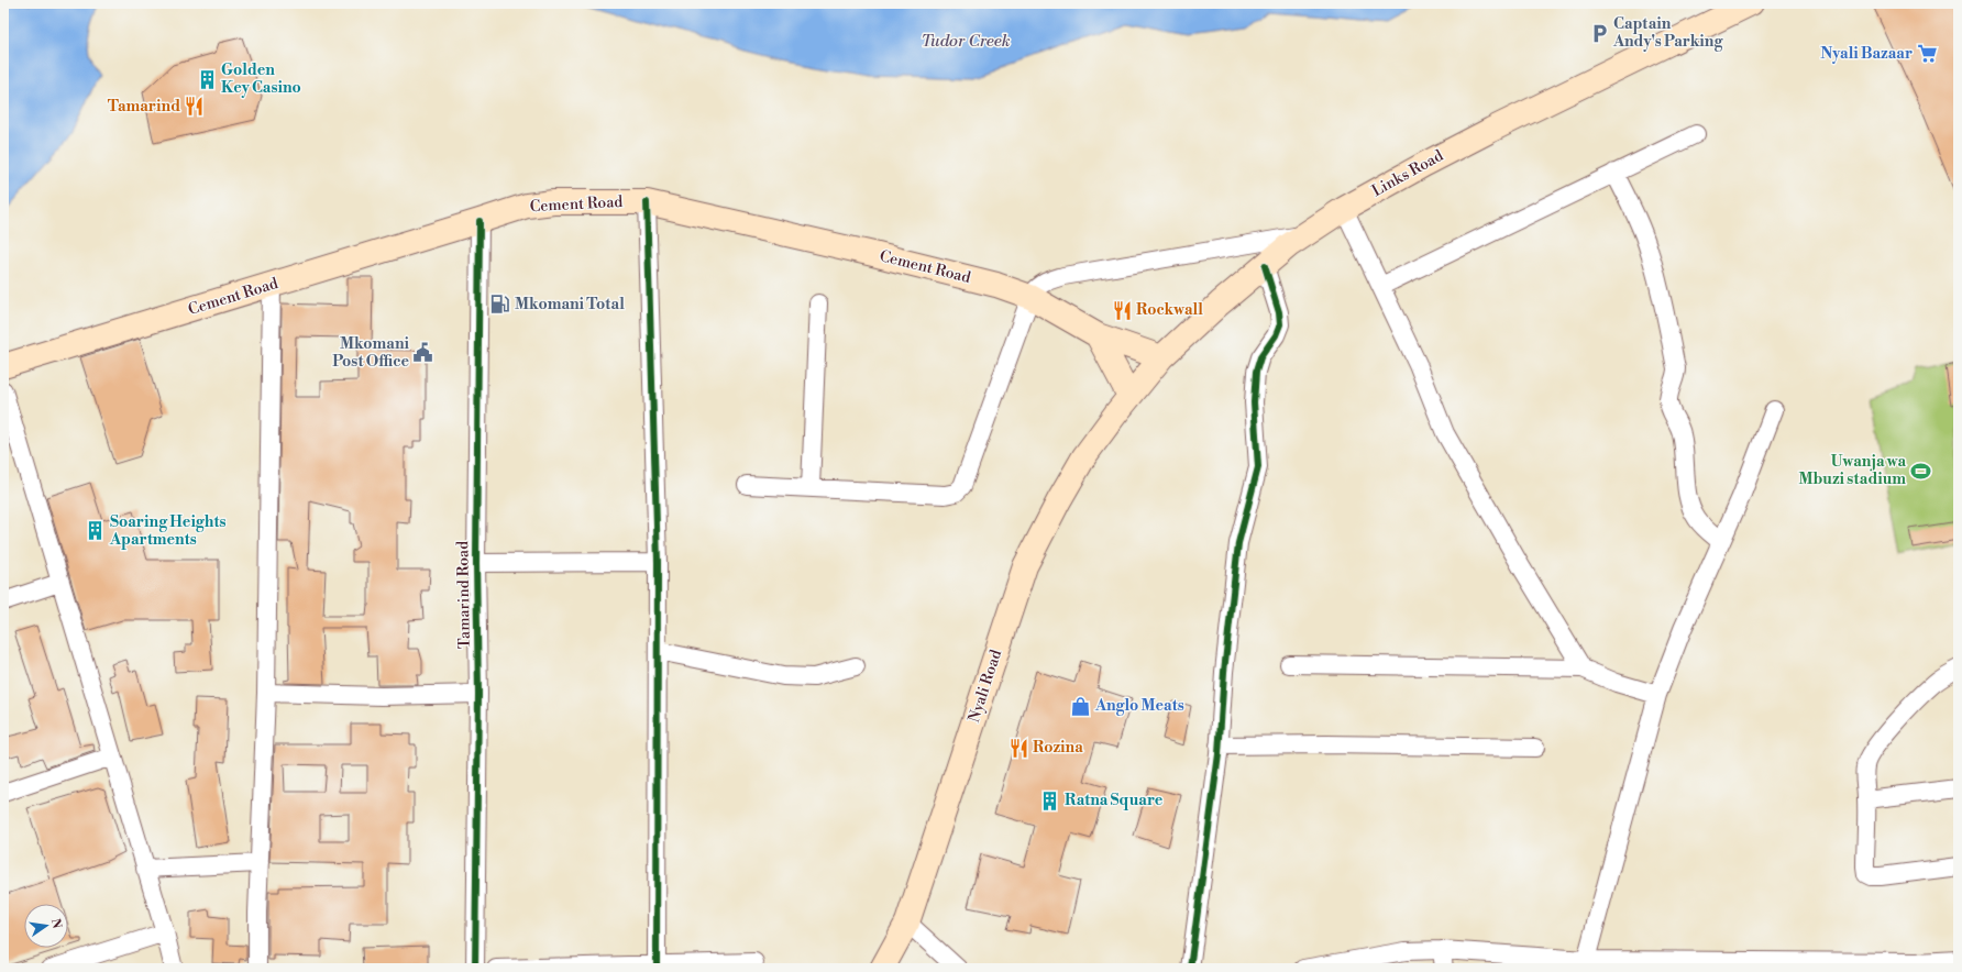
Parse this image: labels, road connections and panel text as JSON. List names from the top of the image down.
{
  "streets": {
    "main road": ["Links Road", "Cement Road", "Nyali Road"],
    "street": ["Tamarind Road"]
  },
  "crossings": [
    ["Links Road", "Cement Road"],
    ["Links Road", "Nyali Road"],
    ["Cement Road", "Tamarind Road"]
  ],
  "water": ["Tudor Creek"],
  "places": {
    "parking": ["Captain Andy's Parking"],
    "supermarket": ["Nyali Bazaar"],
    "building": ["Golden Key Casino", "Soaring Heights Apartments", "Ratna Square"],
    "restaurant": ["Tamarind", "Rockwall", "Rozina"],
    "fuel station": ["Mkomani Total"],
    "public building": ["Mkomani Post Office"],
    "sports": ["Uwanja wa Mbuzi stadium"],
    "shop": ["Anglo Meats"]
  },
  "north": "right"
}
